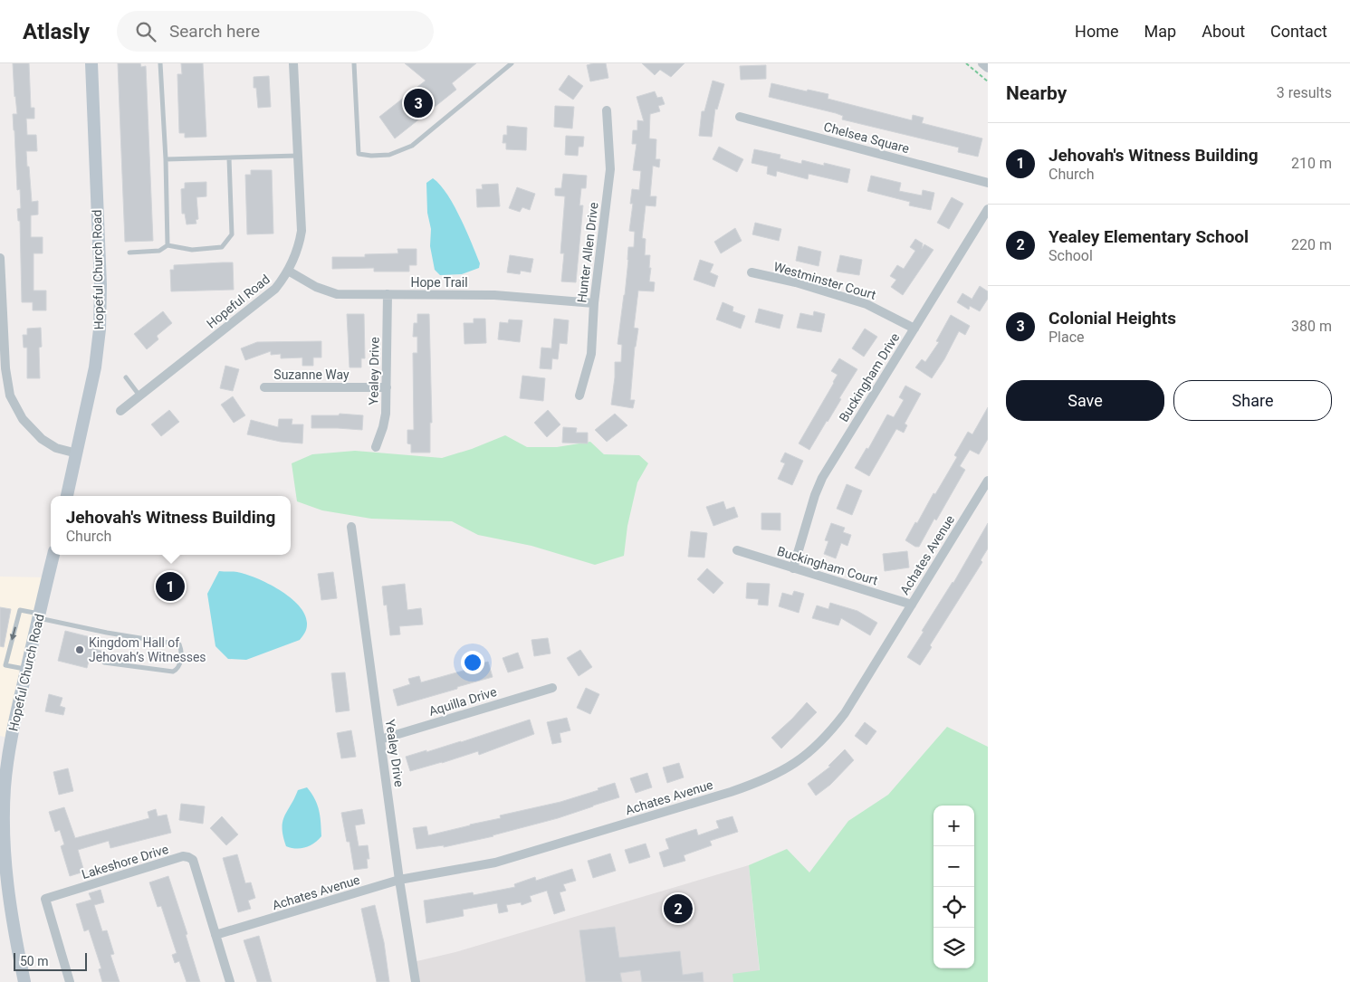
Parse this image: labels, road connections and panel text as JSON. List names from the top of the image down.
{
  "streets": {
    "main road": ["Hopeful Church Road"],
    "street": [
      "Chelsea Square",
      "Hunter Allen Drive",
      "Westminster Court",
      "Hope Trail",
      "Hopeful Road",
      "Yealey Drive",
      "Suzanne Way",
      "Buckingham Drive",
      "Achates Avenue",
      "Buckingham Court",
      "Aquilla Drive",
      "Lakeshore Drive"
    ]
  },
  "crossings": [
    ["Hunter Allen Drive", "Hope Trail"],
    ["Westminster Court", "Buckingham Drive"],
    ["Hope Trail", "Hopeful Road"],
    ["Hope Trail", "Yealey Drive"],
    ["Yealey Drive", "Suzanne Way"],
    ["Yealey Drive", "Achates Avenue"],
    ["Yealey Drive", "Aquilla Drive"],
    ["Buckingham Drive", "Buckingham Court"],
    ["Achates Avenue", "Buckingham Court"],
    ["Achates Avenue", "Lakeshore Drive"]
  ],
  "places": ["Kingdom Hall of Jehovah’s Witnesses"],
  "scale_bar": "50 m",
  "page": {
    "header": "Atlasly",
    "search": "Search here",
    "nav": [
      "Home",
      "Map",
      "About",
      "Contact"
    ],
    "heading": ["Nearby", "3 results"],
    "pins": ["3", "1", "2"],
    "list": [
      {
        "mark": "1",
        "name": "Jehovah's Witness Building",
        "note": "Church",
        "value": "210 m"
      },
      {
        "mark": "2",
        "name": "Yealey Elementary School",
        "note": "School",
        "value": "220 m"
      },
      {
        "mark": "3",
        "name": "Colonial Heights",
        "note": "Place",
        "value": "380 m"
      }
    ],
    "buttons": ["Save", "Share"],
    "popup": ["Jehovah's Witness Building", "Church"],
    "map_buttons": ["+", "−"],
    "scale": "50 m"
  }
}
